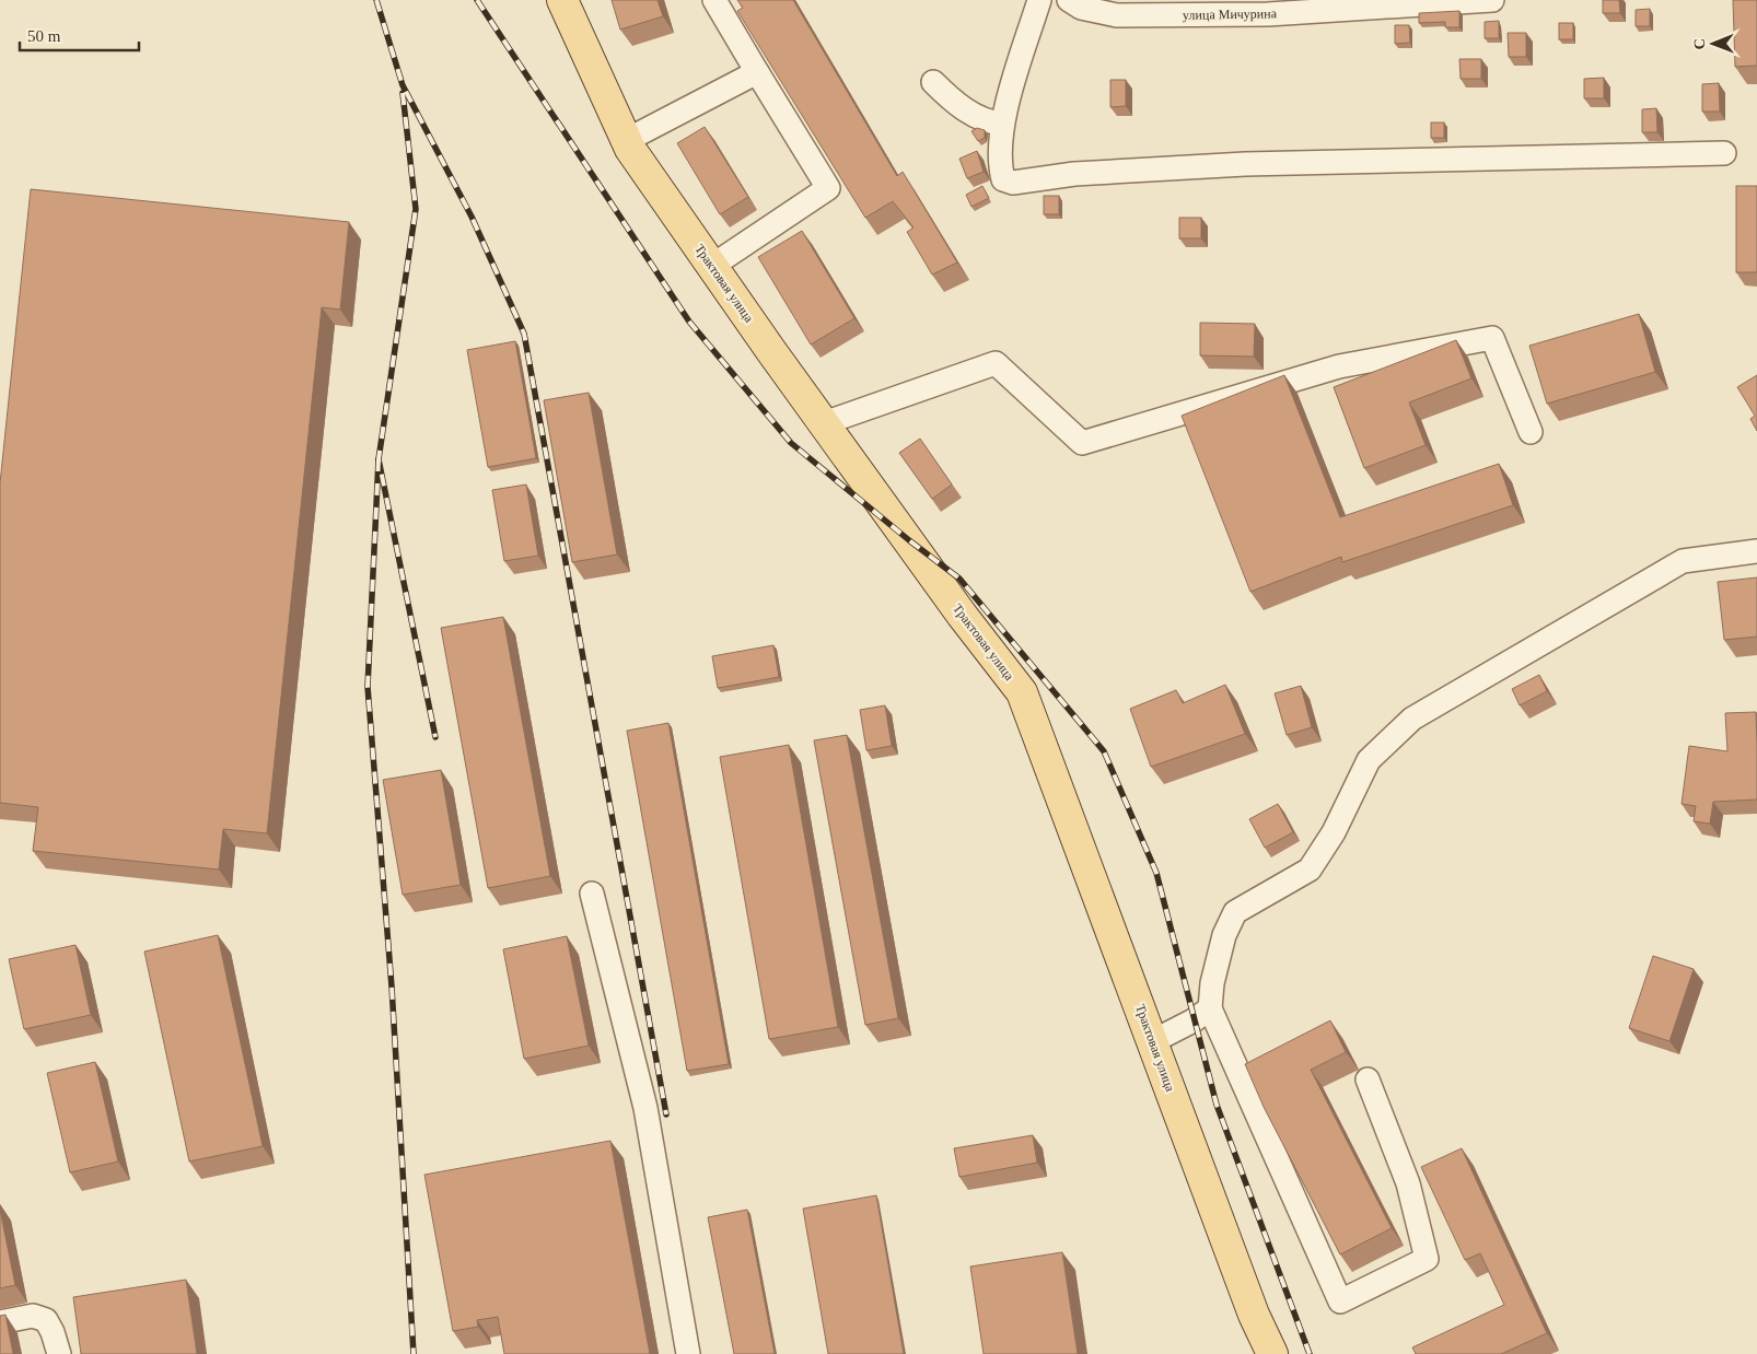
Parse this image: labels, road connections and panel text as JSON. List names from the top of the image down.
{
  "streets": {
    "main road": ["Трактовая улица"],
    "street": ["улица Мичурина"]
  },
  "scale_bar": "50 m",
  "north": "left"
}
